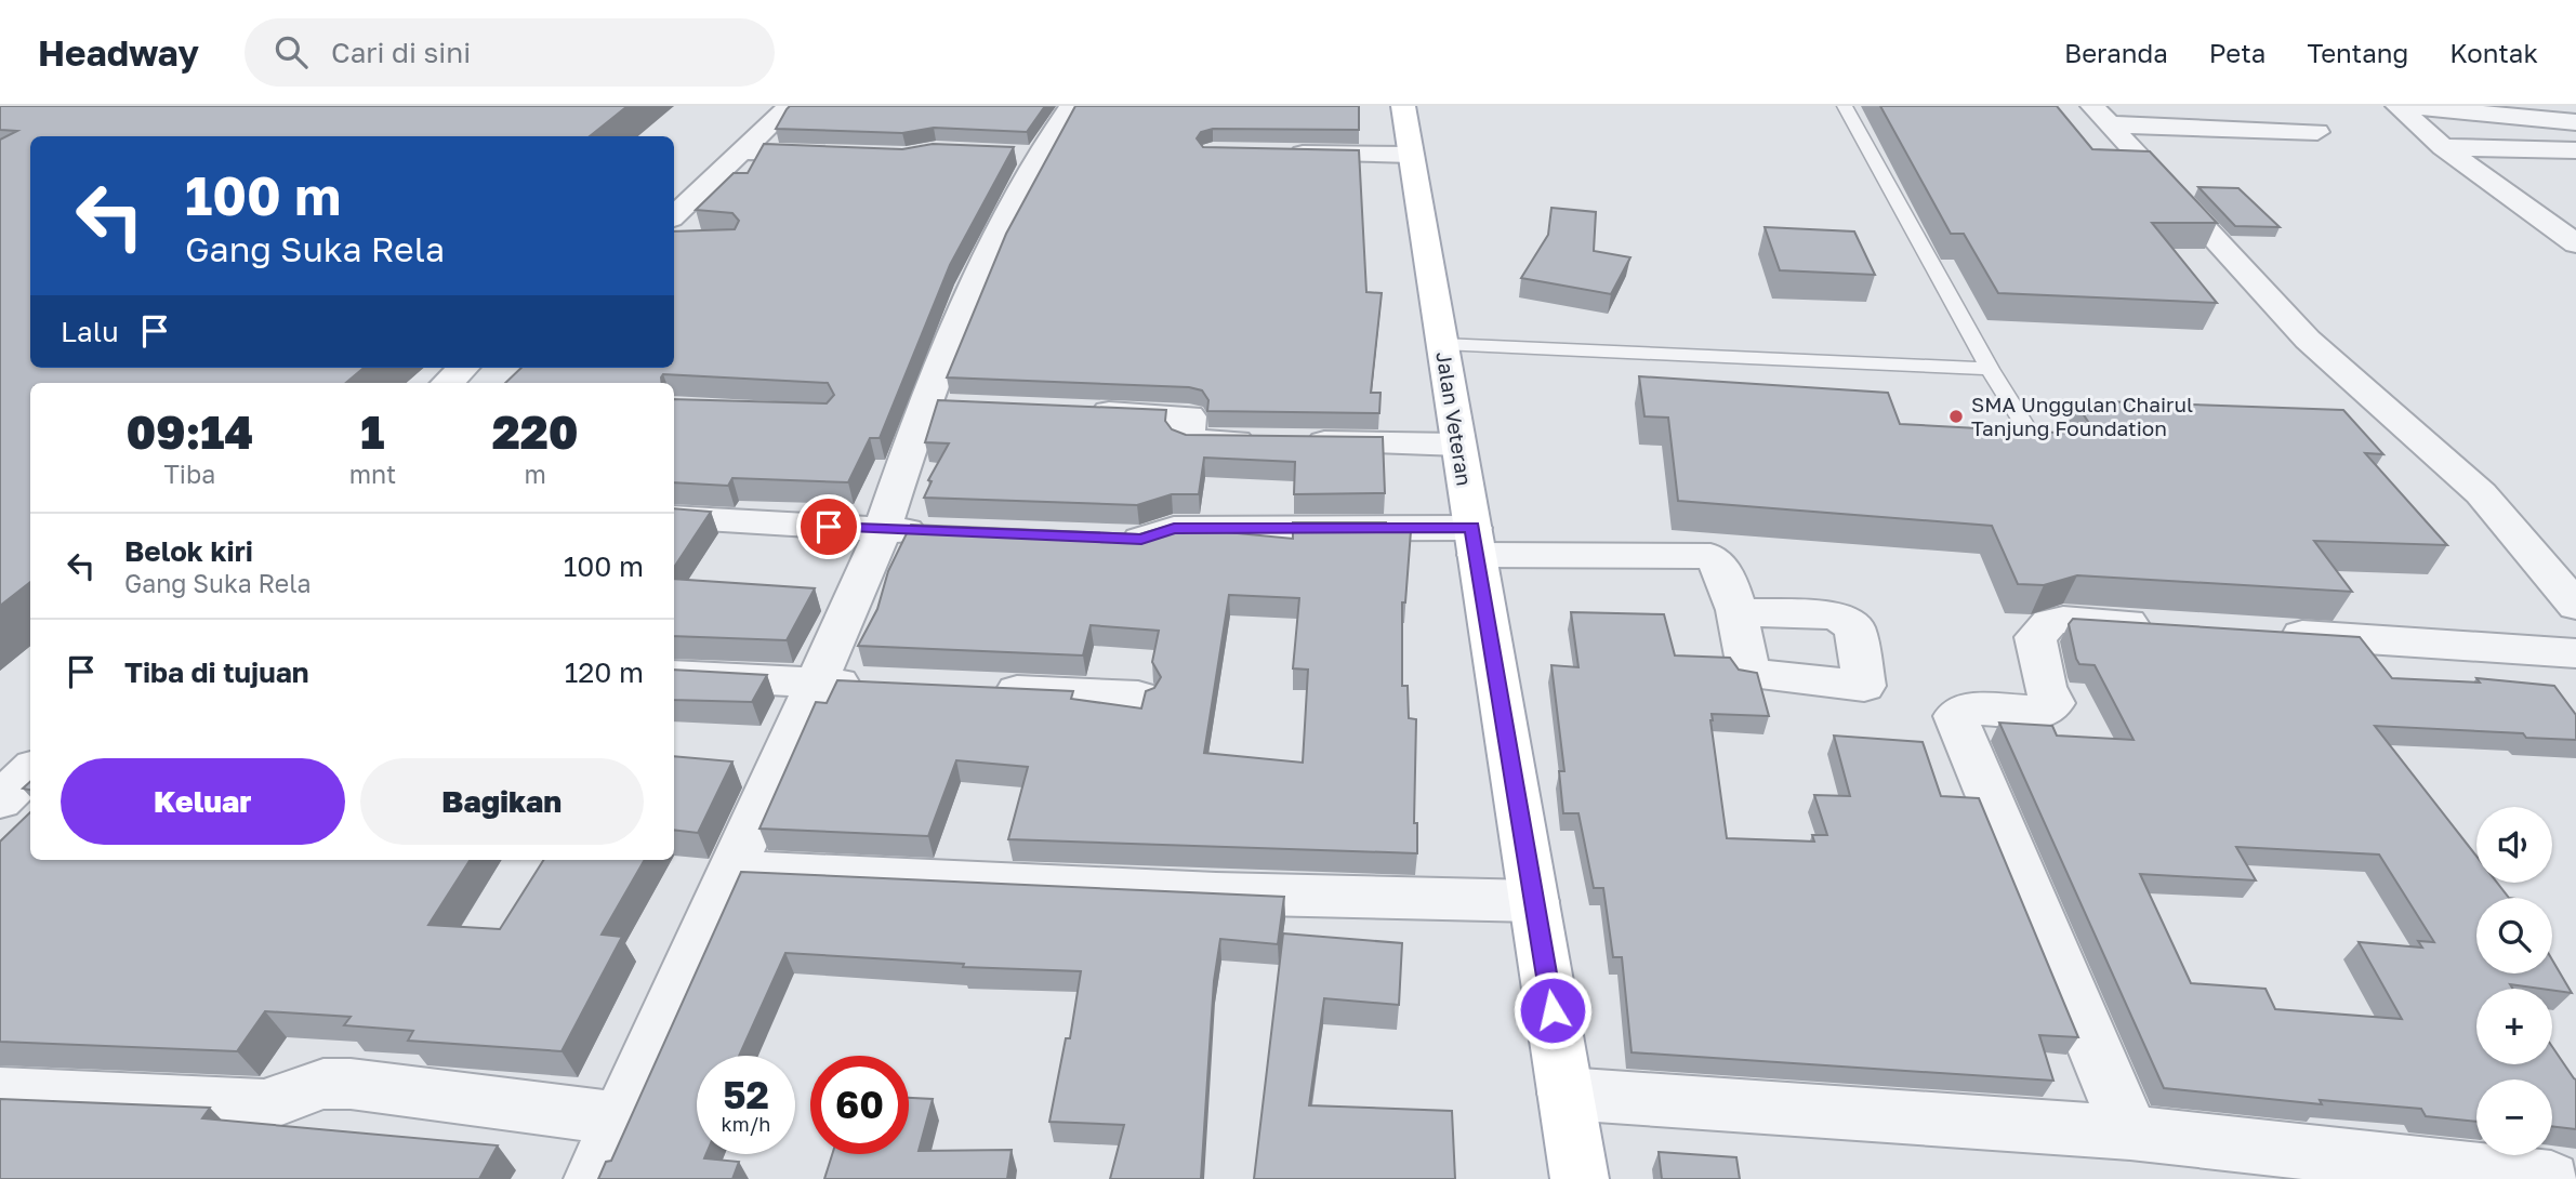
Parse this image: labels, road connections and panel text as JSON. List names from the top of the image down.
{
  "streets": {
    "main road": ["Jalan Veteran"]
  },
  "places": ["SMA Unggulan Chairul Tanjung Foundation"],
  "page": {
    "header": "Headway",
    "search": "Cari di sini",
    "nav": [
      "Beranda",
      "Peta",
      "Tentang",
      "Kontak"
    ],
    "turn": ["100 m", "Gang Suka Rela"],
    "then": "Lalu",
    "eta": [
      "09:14",
      "Tiba",
      "1",
      "mnt",
      "220",
      "m"
    ],
    "list": [
      {
        "name": "Belok kiri",
        "note": "Gang Suka Rela",
        "value": "100 m"
      },
      {
        "name": "Tiba di tujuan",
        "value": "120 m"
      }
    ],
    "buttons": ["Keluar", "Bagikan"],
    "map_buttons": ["+", "−"],
    "speed": "52 km/h",
    "limit": "60"
  }
}
